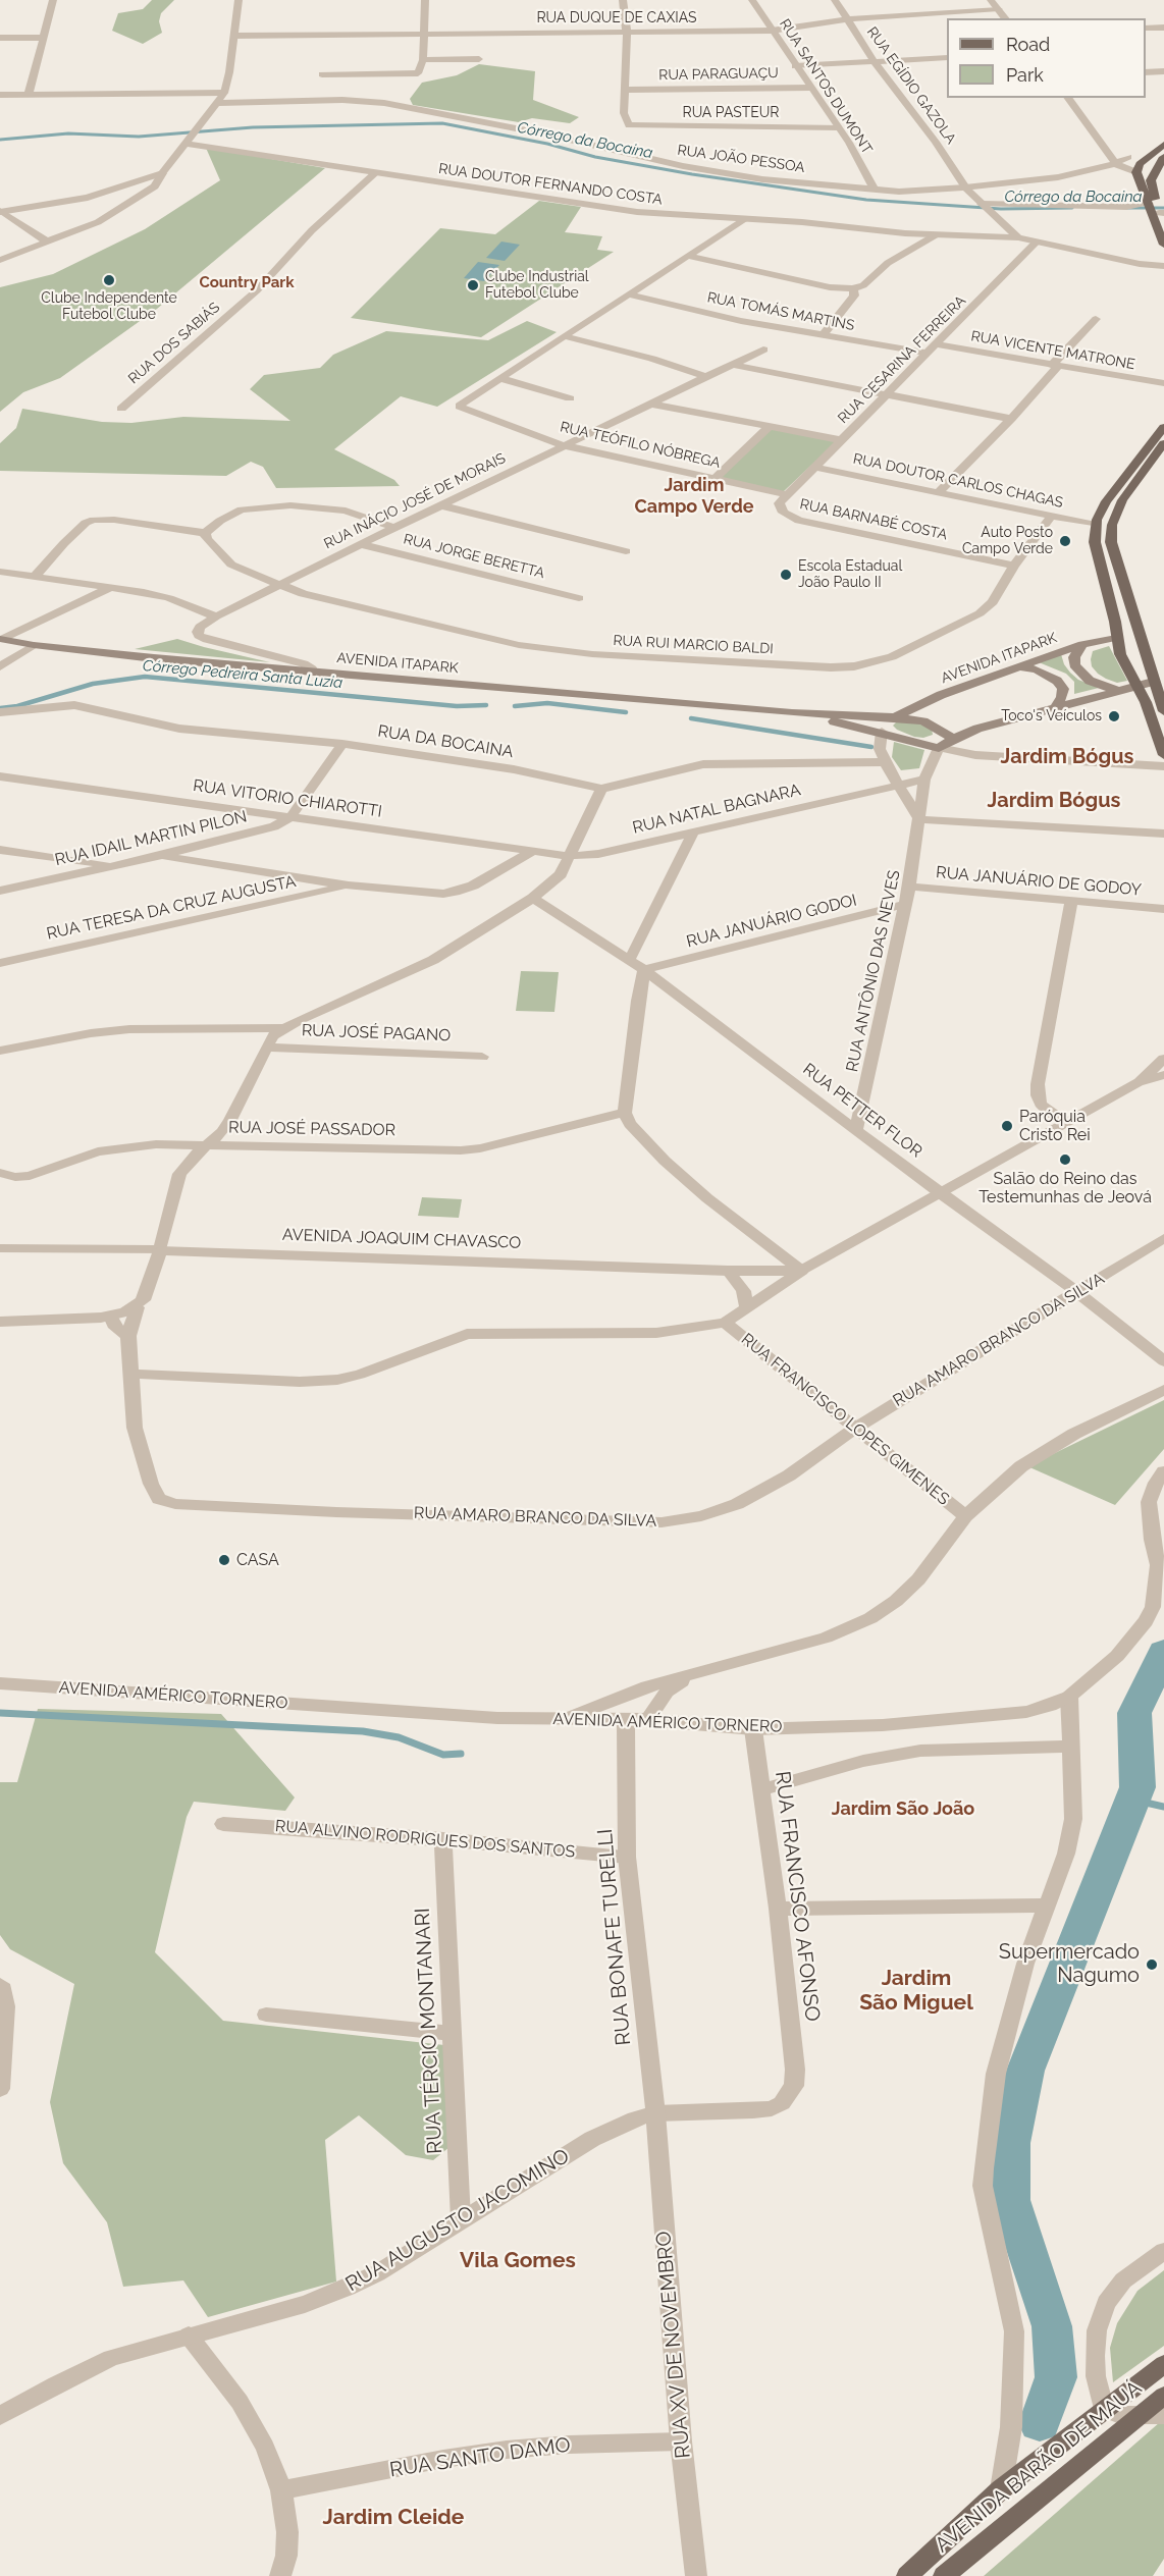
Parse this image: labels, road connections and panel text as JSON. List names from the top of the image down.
{
  "streets": {
    "main road": ["AVENIDA ITAPARK", "AVENIDA BARÃO DE MAUÁ"],
    "street": [
      "RUA DUQUE DE CAXIAS",
      "RUA PARAGUAÇU",
      "RUA EGÍDIO GAZOLA",
      "RUA SANTOS DUMONT",
      "RUA PASTEUR",
      "RUA JOÃO PESSOA",
      "RUA DOUTOR FERNANDO COSTA",
      "RUA TOMÁS MARTINS",
      "RUA DOS SABIÁS",
      "RUA VICENTE MATRONE",
      "RUA CESARINA FERREIRA",
      "RUA TEÓFILO NÓBREGA",
      "RUA DOUTOR CARLOS CHAGAS",
      "RUA INÁCIO JOSÉ DE MORAIS",
      "RUA BARNABÉ COSTA",
      "RUA JORGE BERETTA",
      "RUA RUI MARCIO BALDI",
      "RUA DA BOCAINA",
      "RUA VITORIO CHIAROTTI",
      "RUA NATAL BAGNARA",
      "RUA IDAIL MARTIN PILON",
      "RUA JANUÁRIO DE GODOY",
      "RUA TERESA DA CRUZ AUGUSTA",
      "RUA JANUÁRIO GODOI",
      "RUA ANTÔNIO DAS NEVES",
      "RUA JOSÉ PAGANO",
      "RUA PETTER FLOR",
      "RUA JOSÉ PASSADOR",
      "AVENIDA JOAQUIM CHAVASCO",
      "RUA AMARO BRANCO DA SILVA",
      "RUA FRANCISCO LOPES GIMENES",
      "AVENIDA AMÉRICO TORNERO",
      "RUA ALVINO RODRIGUES DOS SANTOS",
      "RUA FRANCISCO AFONSO",
      "RUA BONAFE TURELLI",
      "RUA TÉRCIO MONTANARI",
      "RUA AUGUSTO JACOMINO",
      "RUA XV DE NOVEMBRO",
      "RUA SANTO DAMO"
    ]
  },
  "crossings": [
    ["RUA DUQUE DE CAXIAS", "RUA EGÍDIO GAZOLA"],
    ["RUA DUQUE DE CAXIAS", "RUA SANTOS DUMONT"],
    ["RUA PARAGUAÇU", "RUA SANTOS DUMONT"],
    ["RUA PARAGUAÇU", "RUA PASTEUR"],
    ["RUA EGÍDIO GAZOLA", "RUA JOÃO PESSOA"],
    ["RUA EGÍDIO GAZOLA", "RUA DOUTOR FERNANDO COSTA"],
    ["RUA SANTOS DUMONT", "RUA PASTEUR"],
    ["RUA SANTOS DUMONT", "RUA JOÃO PESSOA"],
    ["RUA DOUTOR FERNANDO COSTA", "RUA DOS SABIÁS"],
    ["RUA DOUTOR FERNANDO COSTA", "RUA CESARINA FERREIRA"],
    ["RUA TOMÁS MARTINS", "RUA CESARINA FERREIRA"],
    ["RUA VICENTE MATRONE", "RUA CESARINA FERREIRA"],
    ["RUA CESARINA FERREIRA", "RUA TEÓFILO NÓBREGA"],
    ["RUA CESARINA FERREIRA", "RUA DOUTOR CARLOS CHAGAS"],
    ["RUA CESARINA FERREIRA", "RUA BARNABÉ COSTA"],
    ["RUA TEÓFILO NÓBREGA", "RUA INÁCIO JOSÉ DE MORAIS"],
    ["RUA TEÓFILO NÓBREGA", "RUA BARNABÉ COSTA"],
    ["RUA DOUTOR CARLOS CHAGAS", "RUA RUI MARCIO BALDI"],
    ["RUA INÁCIO JOSÉ DE MORAIS", "RUA JORGE BERETTA"],
    ["RUA INÁCIO JOSÉ DE MORAIS", "RUA RUI MARCIO BALDI"],
    ["RUA INÁCIO JOSÉ DE MORAIS", "AVENIDA ITAPARK"],
    ["RUA BARNABÉ COSTA", "RUA RUI MARCIO BALDI"],
    ["AVENIDA ITAPARK", "RUA ANTÔNIO DAS NEVES"],
    ["RUA DA BOCAINA", "RUA IDAIL MARTIN PILON"],
    ["RUA VITORIO CHIAROTTI", "RUA NATAL BAGNARA"],
    ["RUA VITORIO CHIAROTTI", "RUA IDAIL MARTIN PILON"],
    ["RUA NATAL BAGNARA", "RUA ANTÔNIO DAS NEVES"],
    ["RUA JANUÁRIO DE GODOY", "RUA ANTÔNIO DAS NEVES"],
    ["RUA JANUÁRIO GODOI", "RUA ANTÔNIO DAS NEVES"],
    ["RUA JANUÁRIO GODOI", "RUA PETTER FLOR"],
    ["RUA ANTÔNIO DAS NEVES", "RUA PETTER FLOR"],
    ["RUA PETTER FLOR", "RUA AMARO BRANCO DA SILVA"],
    ["RUA AMARO BRANCO DA SILVA", "RUA FRANCISCO LOPES GIMENES"],
    ["AVENIDA AMÉRICO TORNERO", "RUA FRANCISCO AFONSO"],
    ["AVENIDA AMÉRICO TORNERO", "RUA BONAFE TURELLI"],
    ["RUA ALVINO RODRIGUES DOS SANTOS", "RUA BONAFE TURELLI"],
    ["RUA ALVINO RODRIGUES DOS SANTOS", "RUA TÉRCIO MONTANARI"],
    ["RUA FRANCISCO AFONSO", "RUA AUGUSTO JACOMINO"],
    ["RUA BONAFE TURELLI", "RUA AUGUSTO JACOMINO"],
    ["RUA BONAFE TURELLI", "RUA XV DE NOVEMBRO"],
    ["RUA TÉRCIO MONTANARI", "RUA AUGUSTO JACOMINO"],
    ["RUA AUGUSTO JACOMINO", "RUA XV DE NOVEMBRO"],
    ["RUA XV DE NOVEMBRO", "RUA SANTO DAMO"]
  ],
  "districts": [
    "Country Park",
    "Jardim Campo Verde",
    "Jardim Bógus",
    "Jardim Bógus",
    "Jardim São João",
    "Jardim São Miguel",
    "Vila Gomes",
    "Jardim Cleide"
  ],
  "water": ["Córrego da Bocaina", "Córrego Pedreira Santa Luzia"],
  "places": [
    "Clube Independente Futebol Clube",
    "Clube Industrial Futebol Clube",
    "Auto Posto Campo Verde",
    "Escola Estadual João Paulo II",
    "Toco's Veículos",
    "Paróquia Cristo Rei",
    "Salão do Reino das Testemunhas de Jeová",
    "CASA",
    "Supermercado Nagumo"
  ],
  "legend": ["Road", "Park"]
}
